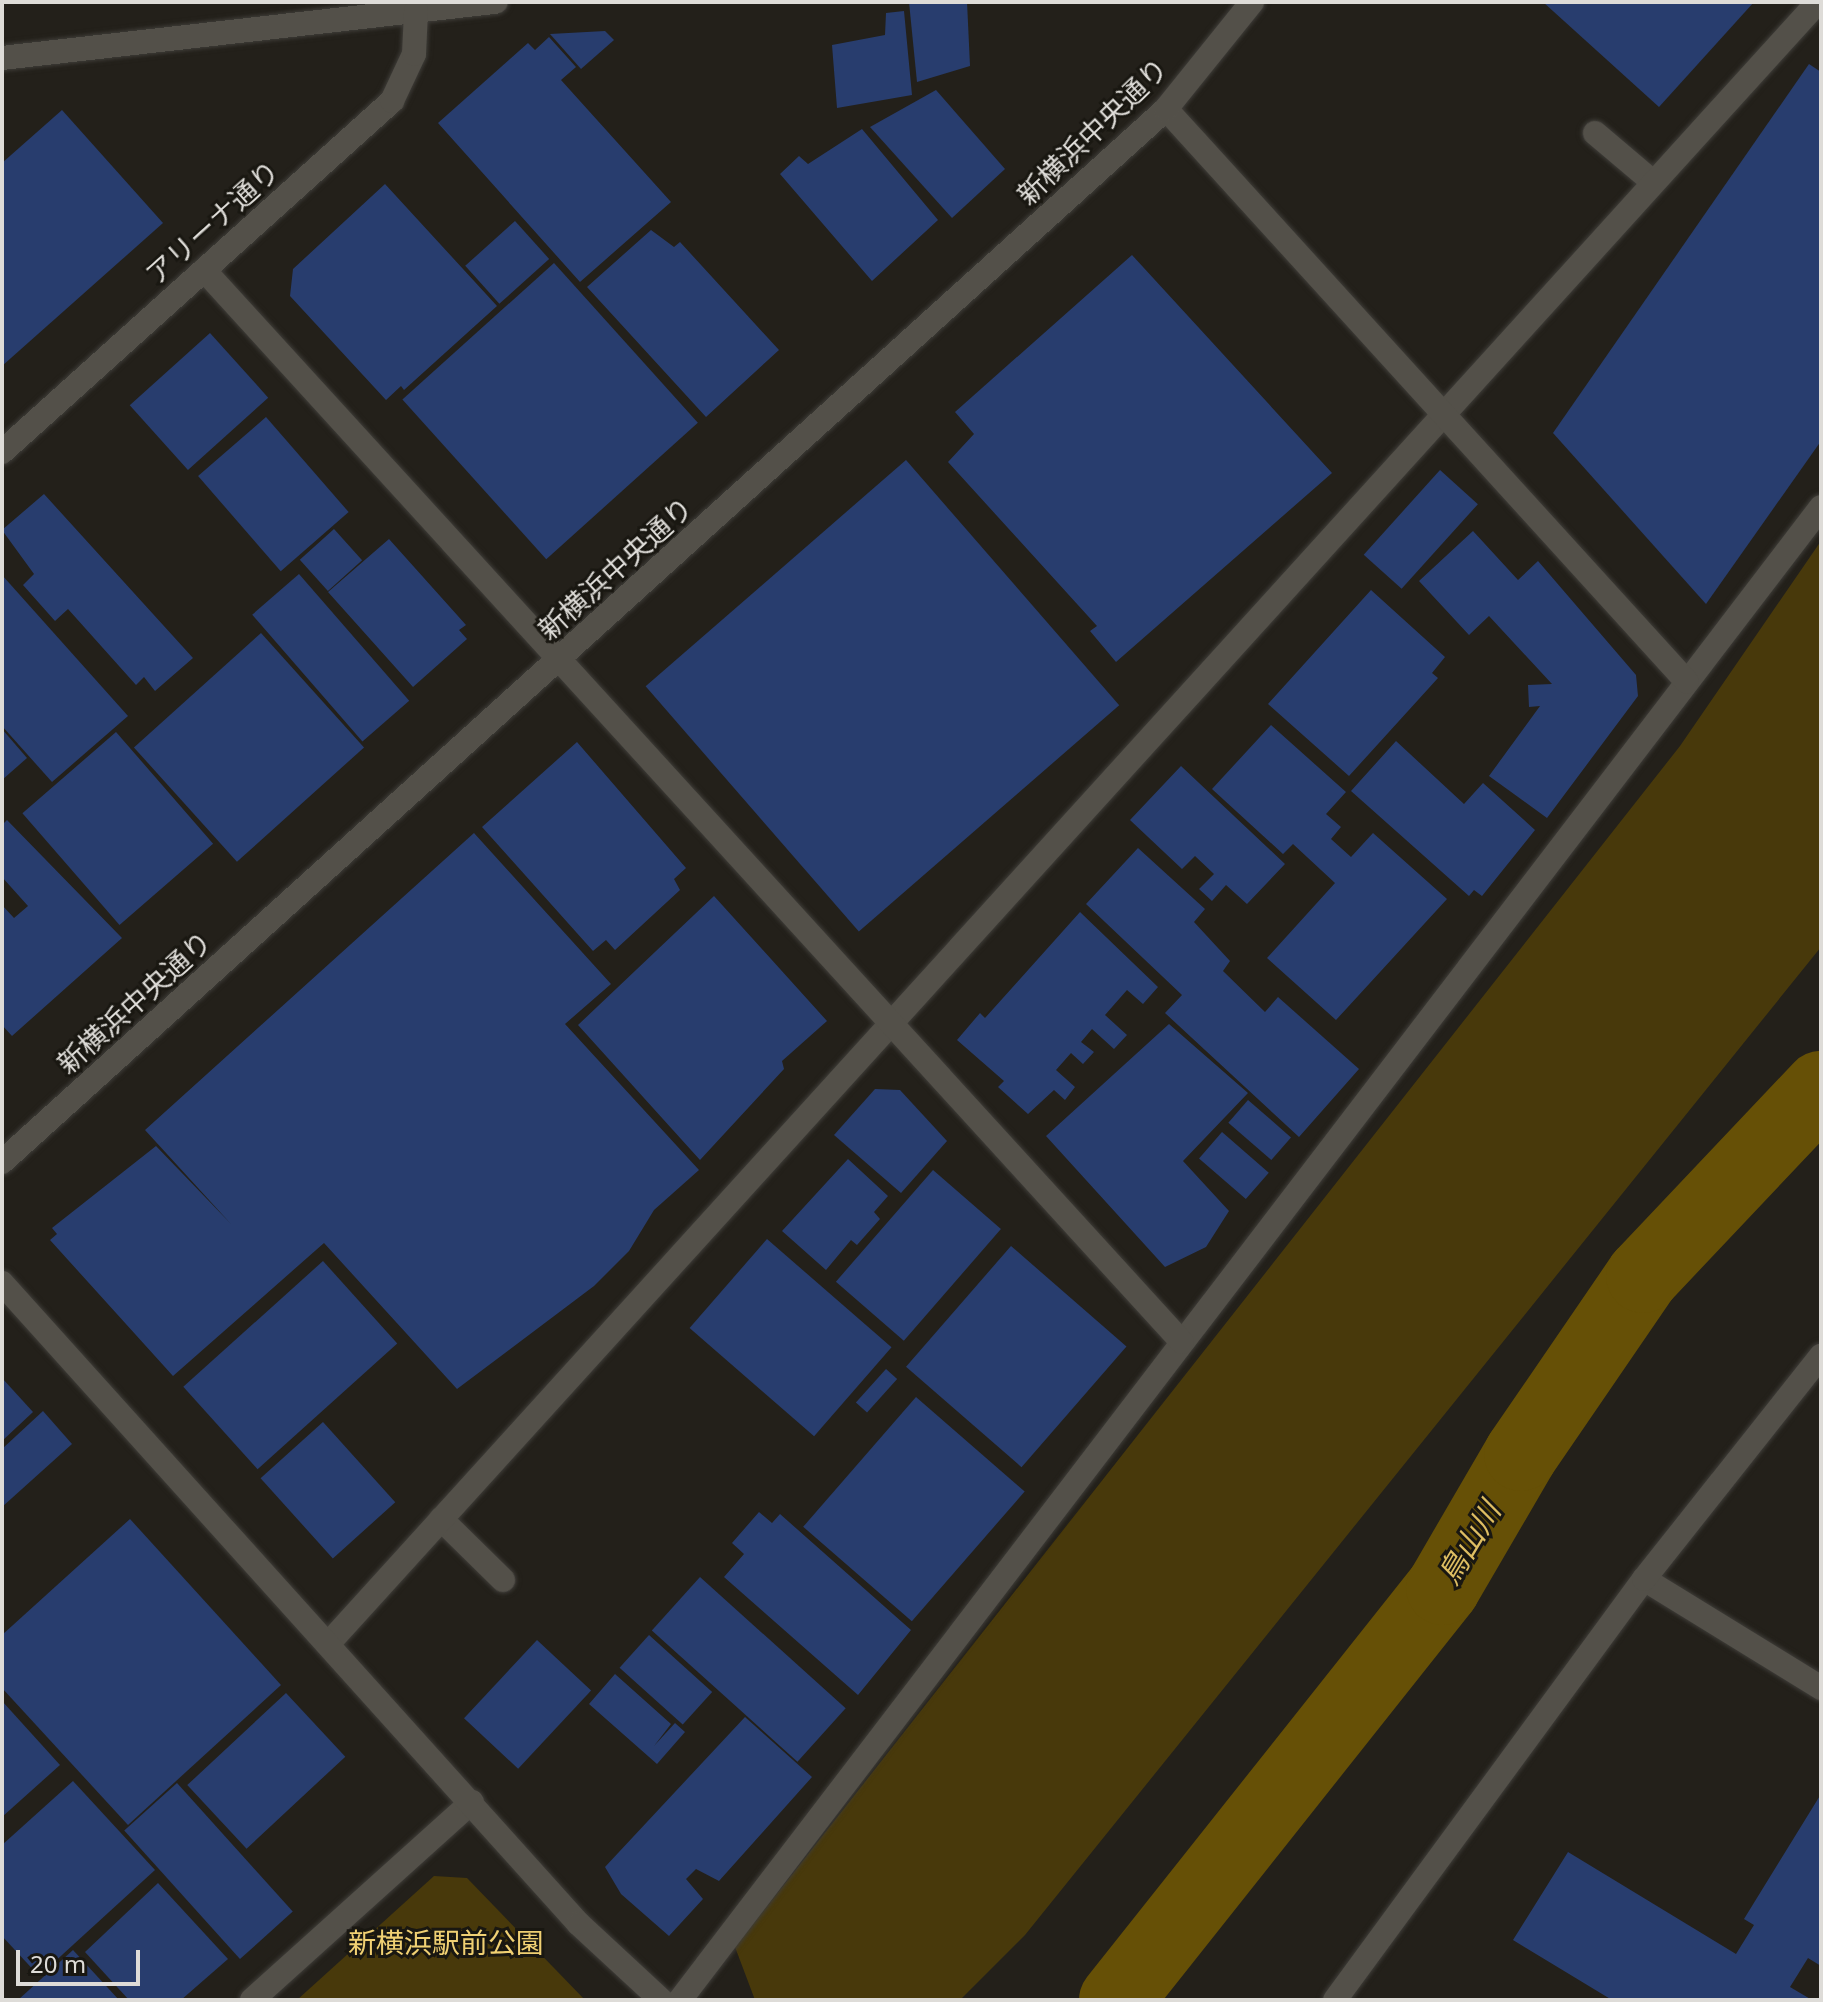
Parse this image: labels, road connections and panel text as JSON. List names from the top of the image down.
{
  "streets": {
    "street": ["新横浜中央通り", "アリーナ通り"]
  },
  "water": ["鳥山川"],
  "parks": ["新横浜駅前公園"],
  "scale_bar": "20 m"
}
